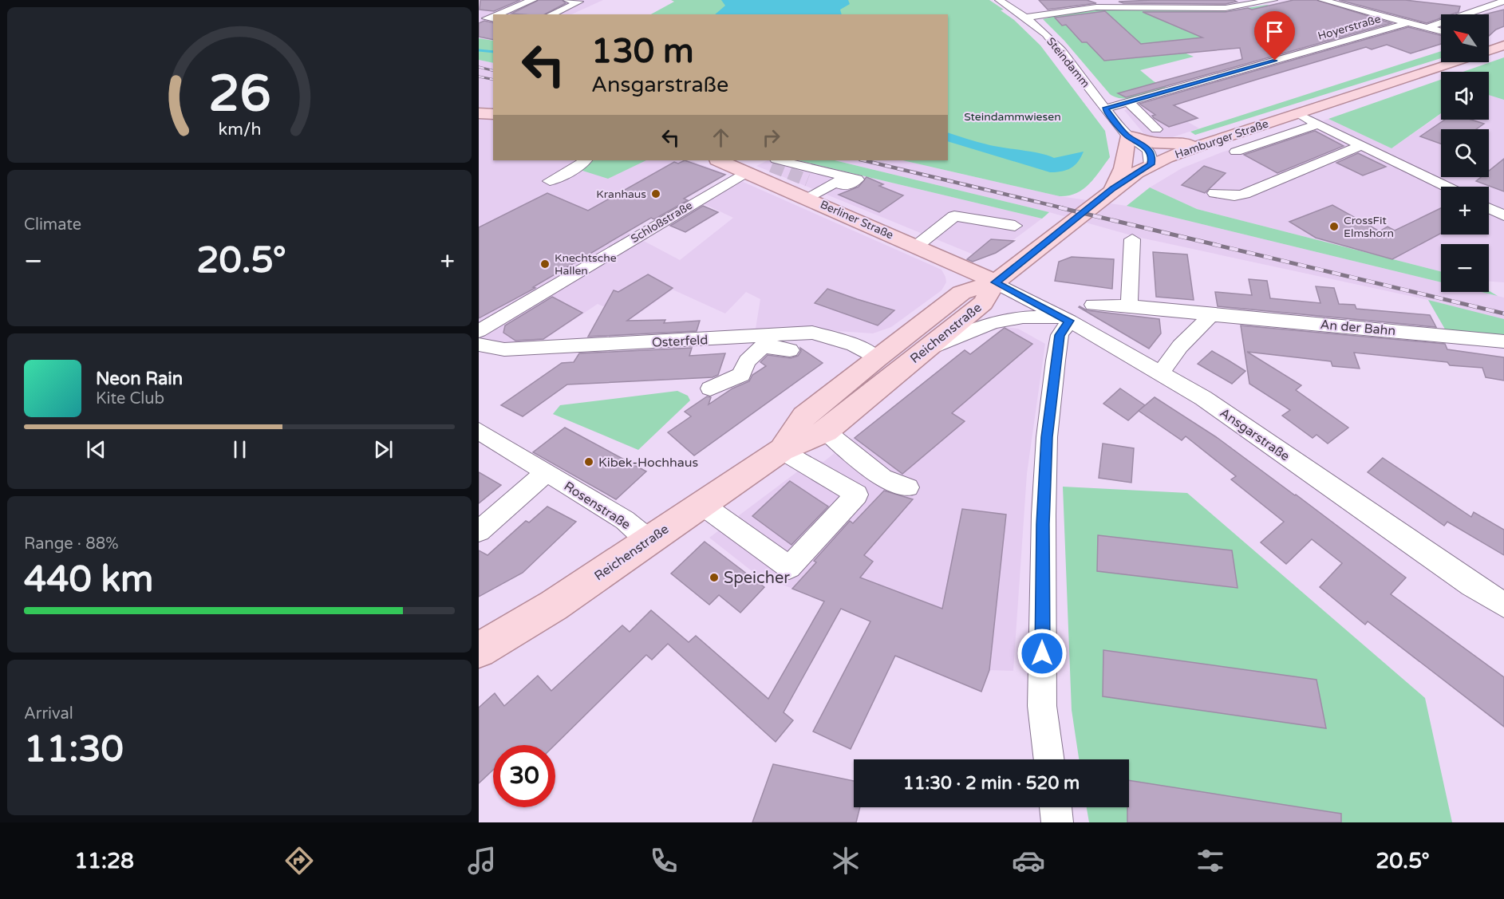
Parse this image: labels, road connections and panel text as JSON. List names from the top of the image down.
{
  "streets": {
    "main road": ["Hamburger Straße", "Berliner Straße", "Reichenstraße"],
    "street": [
      "Hoyerstraße",
      "Steindamm",
      "Schloßstraße",
      "An der Bahn",
      "Osterfeld",
      "Ansgarstraße",
      "Rosenstraße"
    ]
  },
  "crossings": [
    ["Hoyerstraße", "Steindamm"],
    ["Steindamm", "Hamburger Straße"],
    ["Hamburger Straße", "Berliner Straße"],
    ["Hamburger Straße", "Reichenstraße"],
    ["Hamburger Straße", "Ansgarstraße"],
    ["Berliner Straße", "Schloßstraße"],
    ["Berliner Straße", "Reichenstraße"],
    ["Berliner Straße", "Ansgarstraße"],
    ["Reichenstraße", "Osterfeld"],
    ["Reichenstraße", "Ansgarstraße"],
    ["Reichenstraße", "Rosenstraße"]
  ],
  "parks": ["Steindammwiesen"],
  "places": [
    "Kranhaus",
    "CrossFit Elmshorn",
    "Knechtsche Hallen",
    "Kibek-Hochhaus",
    "Speicher"
  ],
  "north": "top left",
  "page": {
    "map_buttons": ["+", "−"],
    "turn": ["130 m", "Ansgarstraße"],
    "tile": [
      "Climate",
      ["Range · 88%", "440 km"],
      ["Arrival", "11:30"]
    ],
    "heat": ["−", "20.5°", "+"],
    "song": ["Neon Rain", "Kite Club"],
    "limit": "30",
    "trip": "11:30 · 2 min · 520 m",
    "tabs": ["11:28", "20.5°"],
    "gauge": ["26", "km/h"]
  }
}
